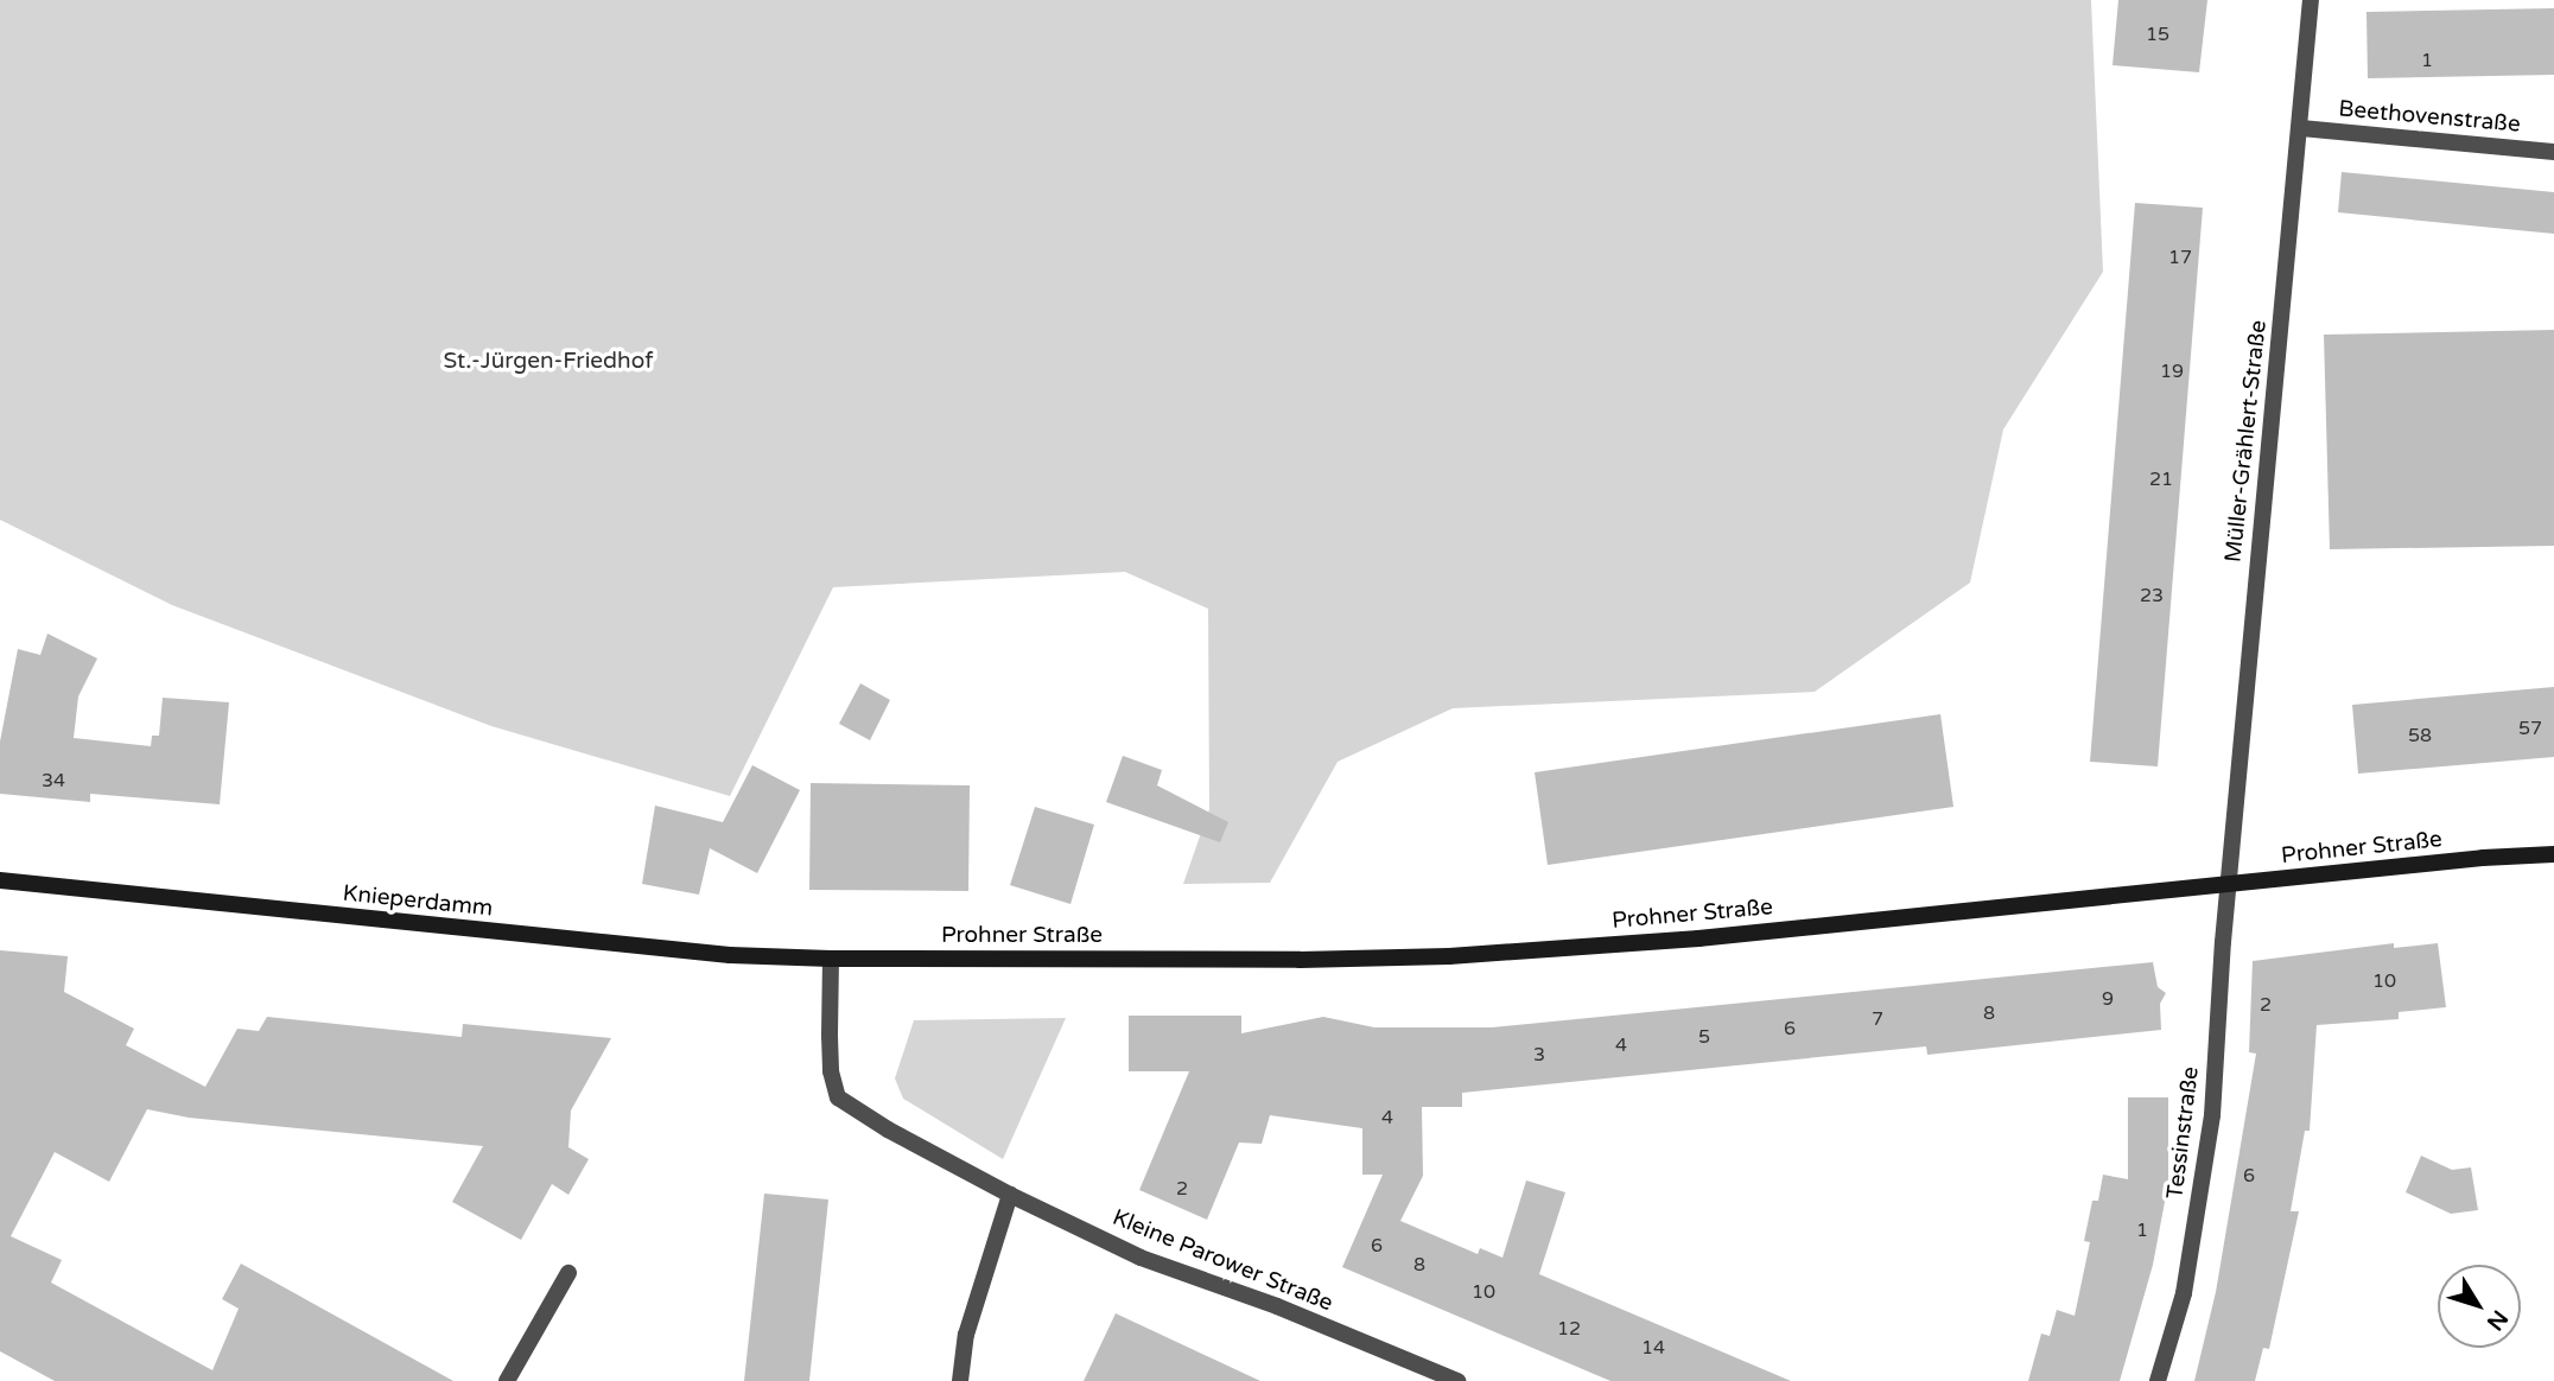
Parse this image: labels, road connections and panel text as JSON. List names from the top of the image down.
{
  "streets": {
    "main road": ["Prohner Straße", "Knieperdamm"],
    "street": [
      "Beethovenstraße",
      "Müller-Grählert-Straße",
      "Tessinstraße",
      "Kleine Parower Straße"
    ]
  },
  "crossings": [
    ["Beethovenstraße", "Müller-Grählert-Straße"],
    ["Müller-Grählert-Straße", "Prohner Straße"],
    ["Müller-Grählert-Straße", "Tessinstraße"],
    ["Prohner Straße", "Knieperdamm"],
    ["Prohner Straße", "Tessinstraße"],
    ["Prohner Straße", "Kleine Parower Straße"],
    ["Knieperdamm", "Kleine Parower Straße"]
  ],
  "parks": ["St.-Jürgen-Friedhof"],
  "house_numbers": [
    "15",
    "1",
    "17",
    "19",
    "21",
    "23",
    "57",
    "58",
    "34",
    "10",
    "9",
    "2",
    "8",
    "7",
    "6",
    "5",
    "4",
    "3",
    "4",
    "6",
    "2",
    "1",
    "6",
    "8",
    "10",
    "12",
    "14"
  ],
  "north": "bottom right"
}
